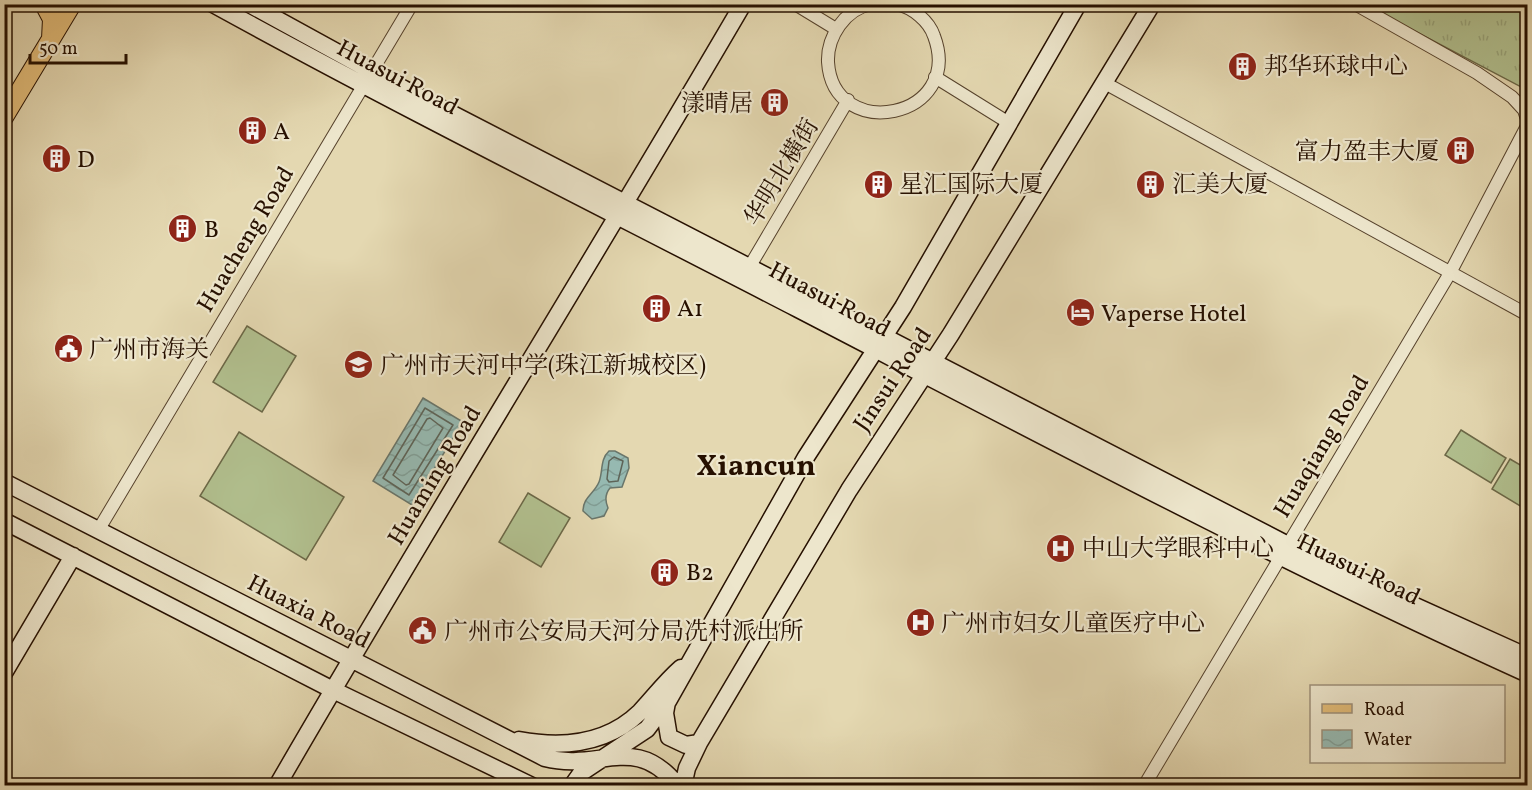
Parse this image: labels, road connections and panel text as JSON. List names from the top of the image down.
{
  "streets": {
    "street": [
      "Huasui Road",
      "华明北橫街",
      "Huacheng Road",
      "Jinsui Road",
      "Huaqiang Road",
      "Huaming Road",
      "Huaxia Road"
    ]
  },
  "crossings": [
    ["Huasui Road", "华明北橫街"],
    ["Huasui Road", "Huacheng Road"],
    ["Huasui Road", "Jinsui Road"],
    ["Huasui Road", "Huaqiang Road"],
    ["Huasui Road", "Huaming Road"],
    ["Huacheng Road", "Huaxia Road"],
    ["Jinsui Road", "Huaxia Road"],
    ["Huaming Road", "Huaxia Road"]
  ],
  "districts": ["Xiancun"],
  "places": {
    "building": [
      "邦华环球中心",
      "漾晴居",
      "A",
      "富力盈丰大厦",
      "D",
      "星汇国际大厦",
      "汇美大厦",
      "B",
      "A1",
      "B2"
    ],
    "hotel": ["Vaperse Hotel"],
    "public building": ["广州市海关", "广州市公安局天河分局冼村派出所"],
    "school or university": ["广州市天河中学(珠江新城校区)"],
    "hospital": ["中山大学眼科中心", "广州市妇女儿童医疗中心"]
  },
  "legend": ["Road", "Water"],
  "scale_bar": "50 m"
}
